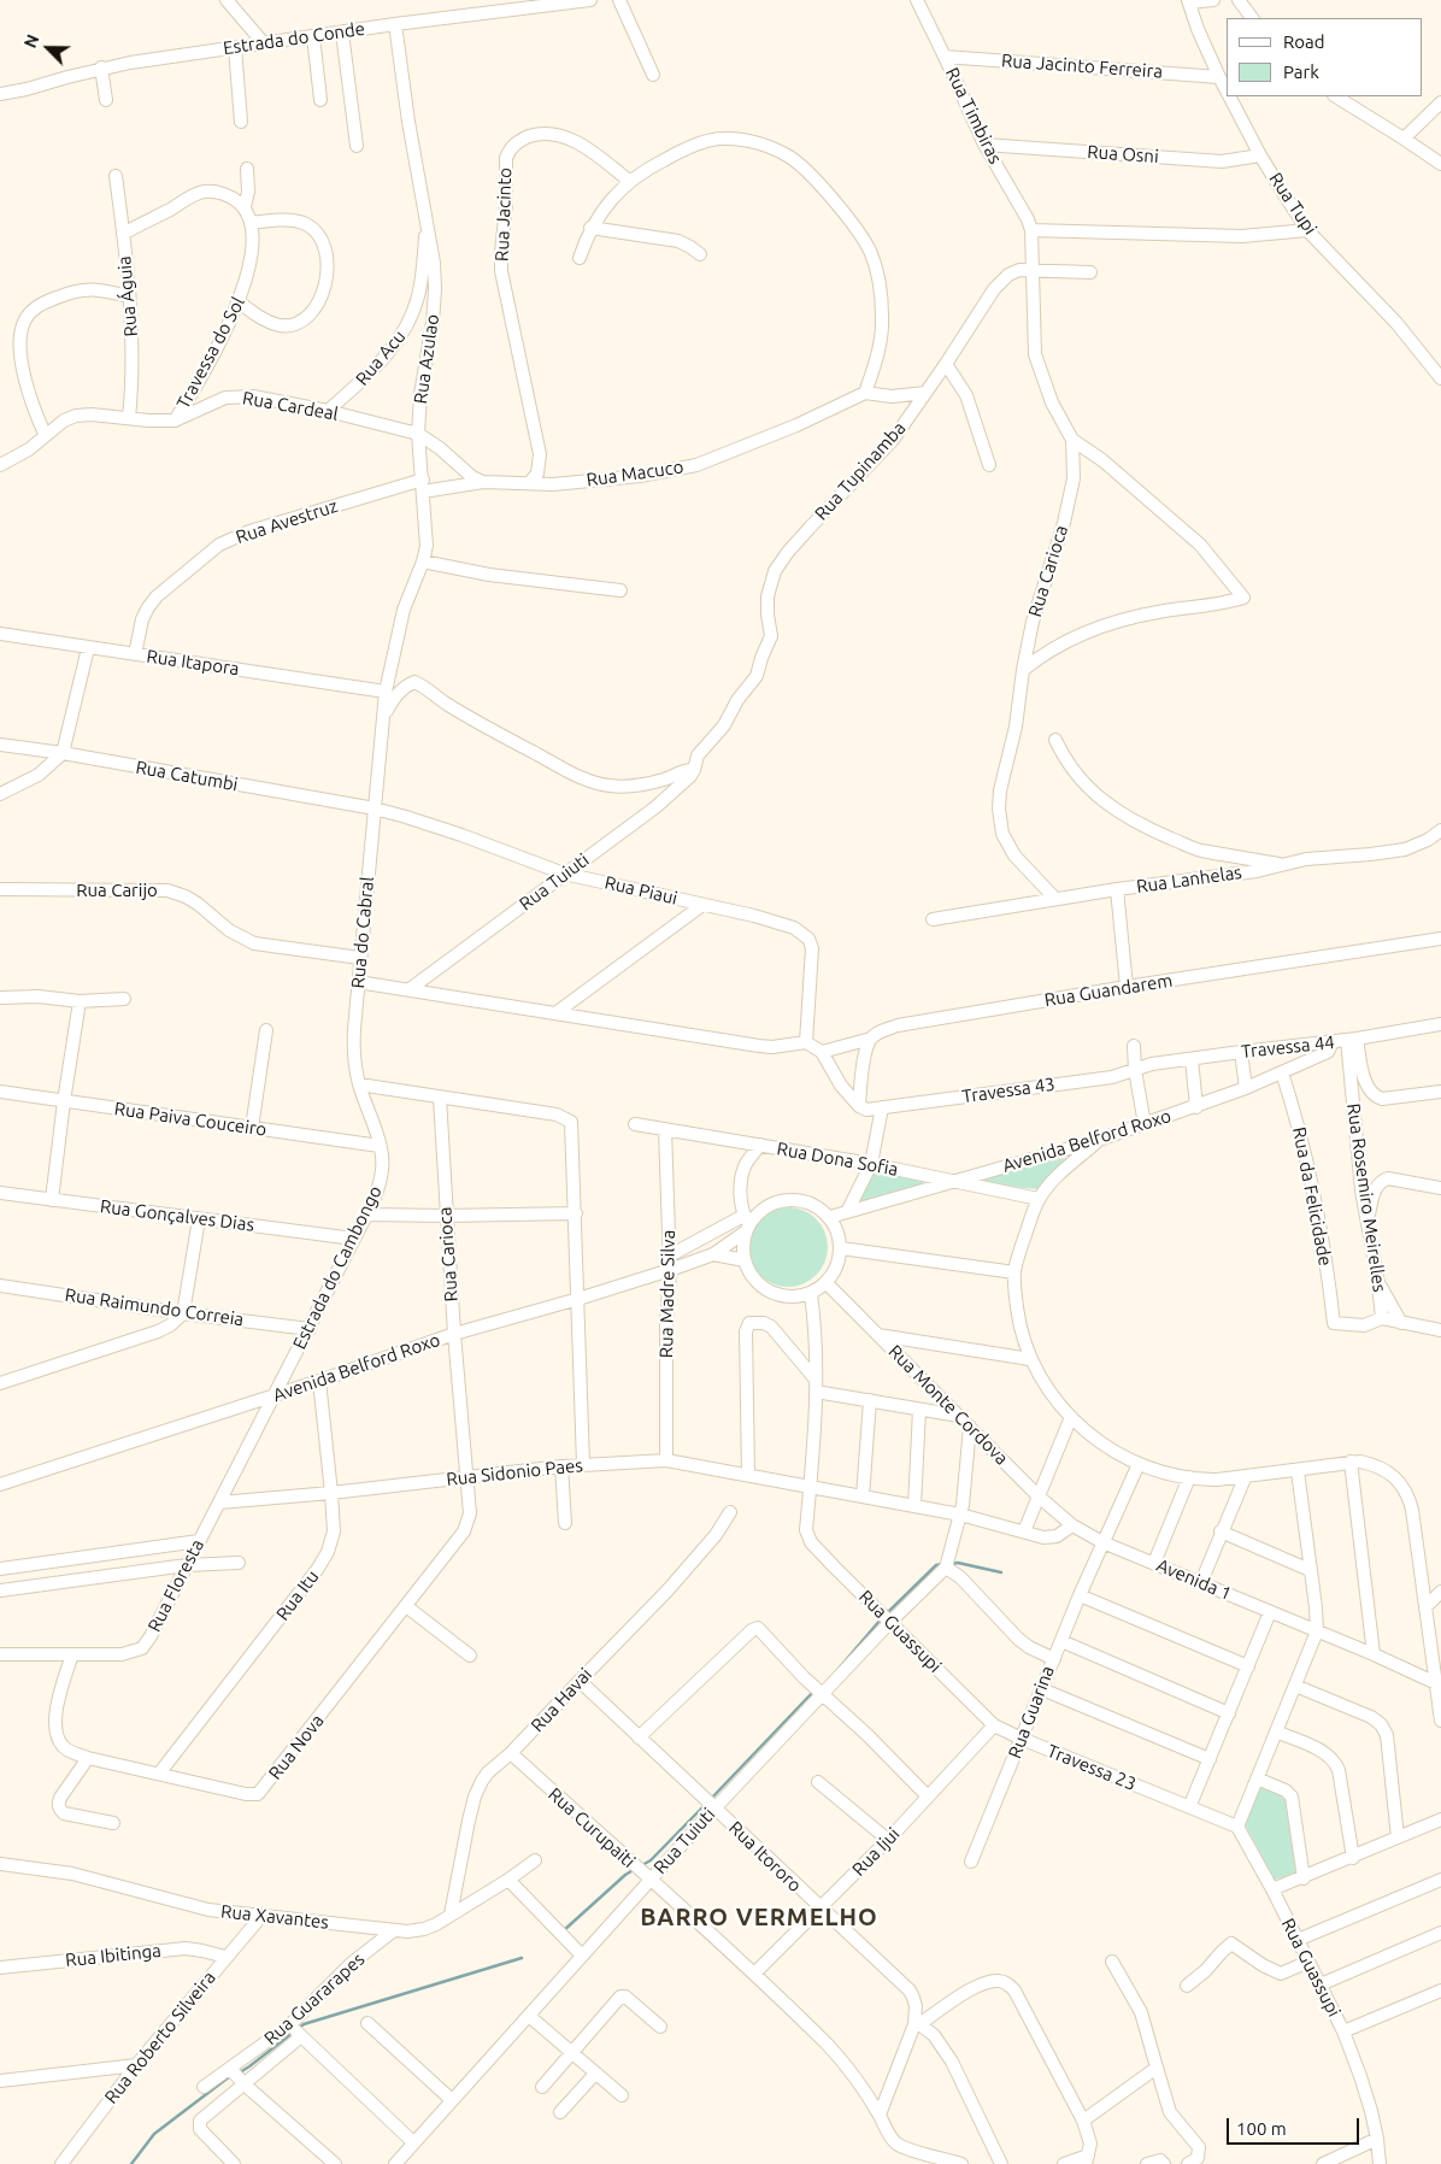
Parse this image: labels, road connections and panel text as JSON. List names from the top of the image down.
{
  "streets": {
    "street": [
      "Estrada do Conde",
      "Rua Jacinto Ferreira",
      "Rua Timbiras",
      "Rua Osni",
      "Rua Tupi",
      "Rua Jacinto",
      "Rua Águia",
      "Travessa do Sol",
      "Rua Acu",
      "Rua Azulao",
      "Rua Cardeal",
      "Rua Tupinamba",
      "Rua Macuco",
      "Rua Avestruz",
      "Rua Carioca",
      "Rua Itapora",
      "Rua Catumbi",
      "Rua Lanhelas",
      "Rua Tuiuti",
      "Rua Carijo",
      "Rua Piaui",
      "Rua do Cabral",
      "Rua Guandarem",
      "Travessa 44",
      "Travessa 43",
      "Rua Paiva Couceiro",
      "Avenida Belford Roxo",
      "Rua Dona Sofia",
      "Rua da Felicidade",
      "Rua Rosemiro Meirelles",
      "Rua Gonçalves Dias",
      "Estrada do Cambongo",
      "Rua Madre Silva",
      "Rua Raimundo Correia",
      "Rua Monte Cordova",
      "Rua Sidonio Paes",
      "Avenida 1",
      "Rua Floresta",
      "Rua Itu",
      "Rua Guassupi",
      "Rua Havai",
      "Rua Guarina",
      "Rua Nova",
      "Travessa 23",
      "Rua Curupaiti",
      "Rua Ijui",
      "Rua Itororo",
      "Rua Xavantes",
      "Rua Ibitinga",
      "Rua Guararapes",
      "Rua Roberto Silveira"
    ]
  },
  "crossings": [
    ["Estrada do Conde", "Rua Azulao"],
    ["Rua Jacinto Ferreira", "Rua Timbiras"],
    ["Rua Jacinto Ferreira", "Rua Tupi"],
    ["Rua Timbiras", "Rua Osni"],
    ["Rua Timbiras", "Rua Carioca"],
    ["Rua Osni", "Rua Tupi"],
    ["Rua Jacinto", "Rua Macuco"],
    ["Rua Águia", "Rua Cardeal"],
    ["Travessa do Sol", "Rua Cardeal"],
    ["Rua Acu", "Rua Azulao"],
    ["Rua Acu", "Rua Cardeal"],
    ["Rua Azulao", "Rua Cardeal"],
    ["Rua Azulao", "Rua Avestruz"],
    ["Rua Azulao", "Rua Itapora"],
    ["Rua Azulao", "Rua do Cabral"],
    ["Rua Tupinamba", "Rua Carioca"],
    ["Rua Tupinamba", "Rua Tuiuti"],
    ["Rua Macuco", "Rua Avestruz"],
    ["Rua Avestruz", "Rua Itapora"],
    ["Rua Carioca", "Rua Lanhelas"],
    ["Rua Carioca", "Avenida Belford Roxo"],
    ["Rua Carioca", "Rua Sidonio Paes"],
    ["Rua Carioca", "Rua Nova"],
    ["Rua Itapora", "Rua do Cabral"],
    ["Rua Catumbi", "Rua Piaui"],
    ["Rua Catumbi", "Rua do Cabral"],
    ["Rua Tuiuti", "Rua Piaui"],
    ["Rua Tuiuti", "Rua Guassupi"],
    ["Rua Tuiuti", "Rua Guarina"],
    ["Rua Tuiuti", "Rua Curupaiti"],
    ["Rua Tuiuti", "Rua Itororo"],
    ["Rua Carijo", "Rua do Cabral"],
    ["Rua Piaui", "Rua do Cabral"],
    ["Rua do Cabral", "Rua Paiva Couceiro"],
    ["Rua do Cabral", "Estrada do Cambongo"],
    ["Travessa 44", "Travessa 43"],
    ["Travessa 44", "Avenida Belford Roxo"],
    ["Travessa 44", "Rua Rosemiro Meirelles"],
    ["Avenida Belford Roxo", "Rua Dona Sofia"],
    ["Avenida Belford Roxo", "Rua da Felicidade"],
    ["Avenida Belford Roxo", "Estrada do Cambongo"],
    ["Avenida Belford Roxo", "Rua Madre Silva"],
    ["Avenida Belford Roxo", "Rua Monte Cordova"],
    ["Avenida Belford Roxo", "Rua Floresta"],
    ["Avenida Belford Roxo", "Rua Itu"],
    ["Rua Dona Sofia", "Rua Madre Silva"],
    ["Rua da Felicidade", "Rua Rosemiro Meirelles"],
    ["Rua Gonçalves Dias", "Estrada do Cambongo"],
    ["Estrada do Cambongo", "Rua Raimundo Correia"],
    ["Estrada do Cambongo", "Rua Floresta"],
    ["Rua Madre Silva", "Rua Sidonio Paes"],
    ["Rua Monte Cordova", "Rua Sidonio Paes"],
    ["Rua Monte Cordova", "Avenida 1"],
    ["Rua Sidonio Paes", "Avenida 1"],
    ["Rua Sidonio Paes", "Rua Floresta"],
    ["Rua Sidonio Paes", "Rua Itu"],
    ["Rua Sidonio Paes", "Rua Guassupi"],
    ["Rua Floresta", "Rua Nova"],
    ["Rua Itu", "Rua Nova"],
    ["Rua Guassupi", "Travessa 23"],
    ["Rua Guassupi", "Rua Ijui"],
    ["Rua Havai", "Rua Curupaiti"],
    ["Rua Havai", "Rua Itororo"],
    ["Rua Havai", "Rua Xavantes"],
    ["Rua Guarina", "Travessa 23"],
    ["Travessa 23", "Rua Ijui"],
    ["Rua Curupaiti", "Rua Ijui"],
    ["Rua Curupaiti", "Rua Itororo"],
    ["Rua Ijui", "Rua Itororo"],
    ["Rua Xavantes", "Rua Guararapes"],
    ["Rua Xavantes", "Rua Roberto Silveira"],
    ["Rua Ibitinga", "Rua Roberto Silveira"]
  ],
  "districts": ["BARRO VERMELHO"],
  "legend": ["Road", "Park"],
  "scale_bar": "100 m",
  "north": "top left"
}
